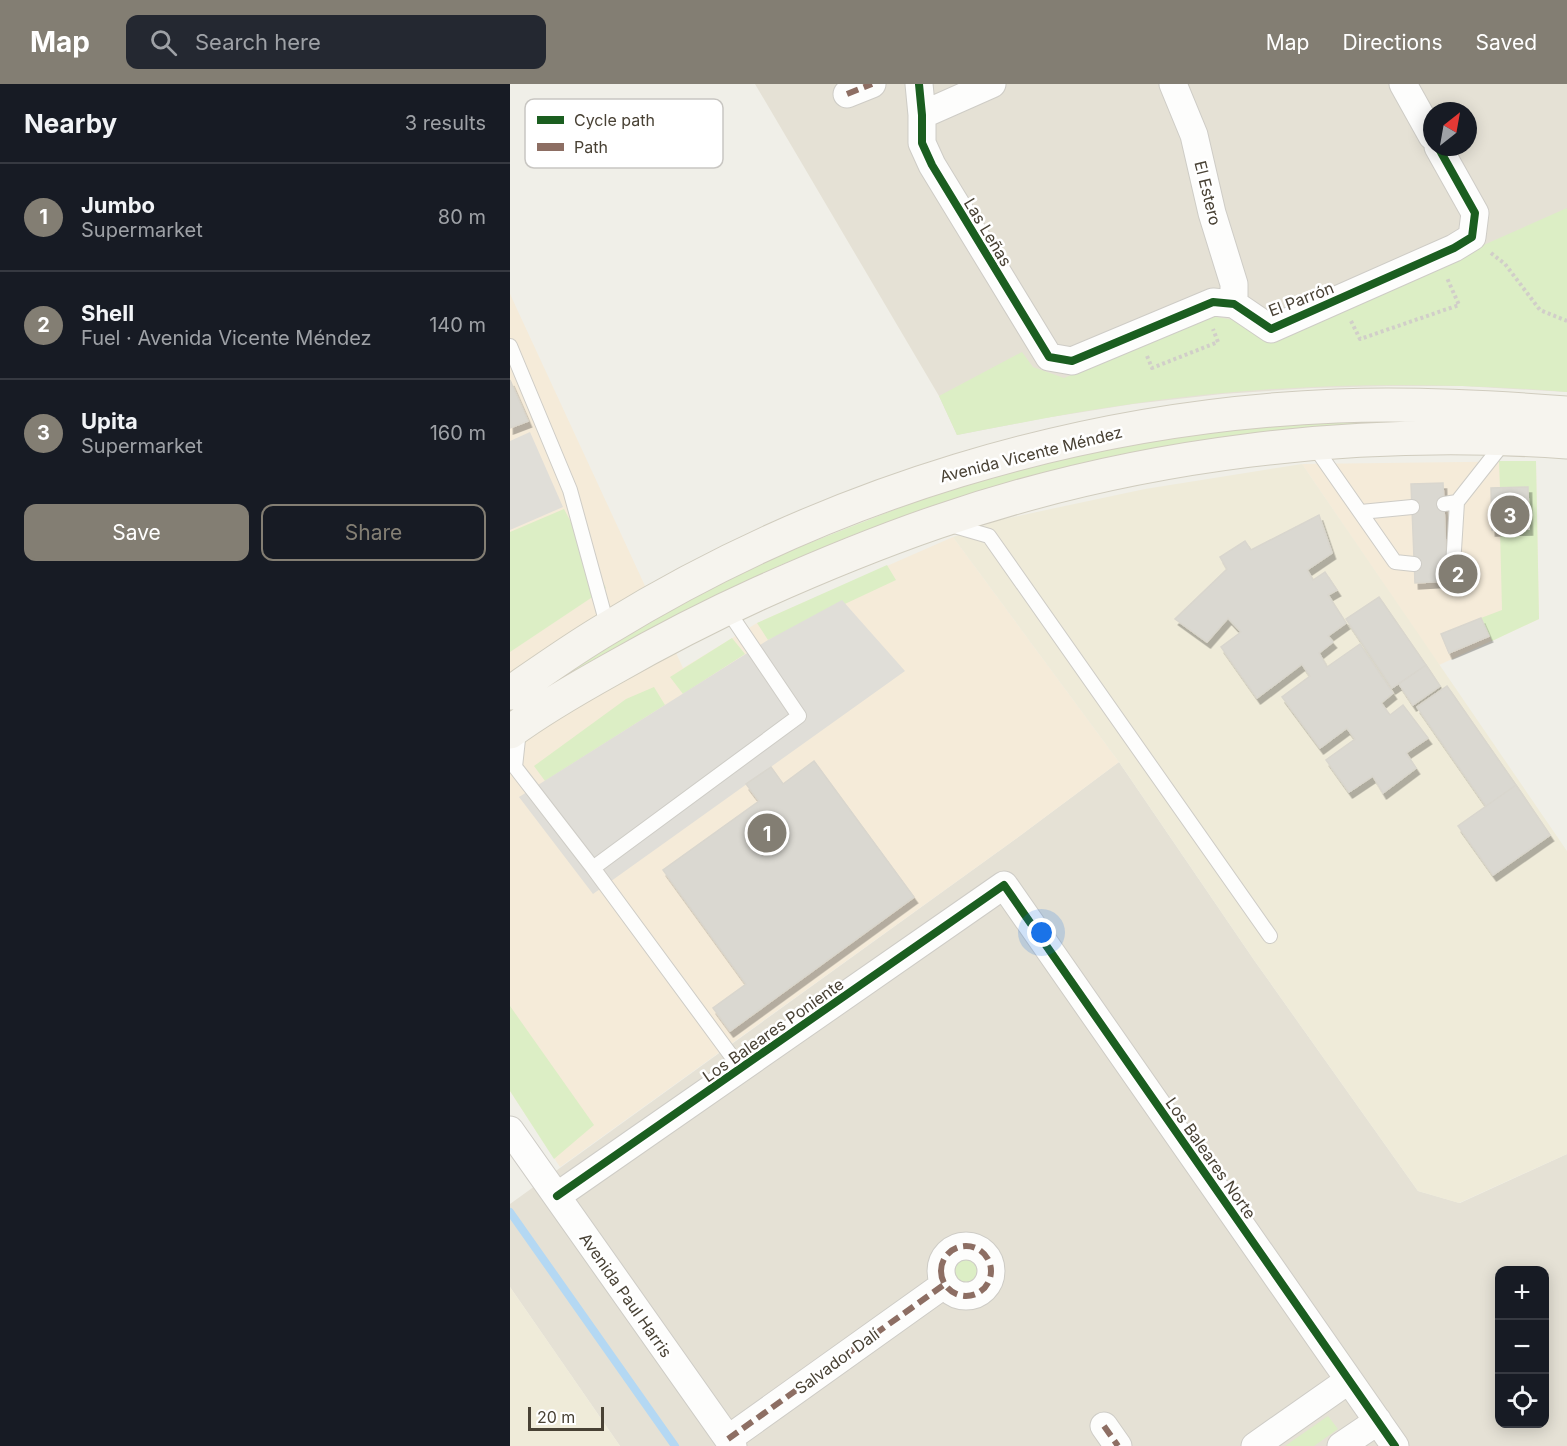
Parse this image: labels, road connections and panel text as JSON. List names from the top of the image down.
{
  "streets": {
    "main road": ["Avenida Vicente Méndez"],
    "street": [
      "El Estero",
      "Las Leñas",
      "El Parrón",
      "Los Baleares Poniente",
      "Los Baleares Norte",
      "Avenida Paul Harris",
      "Salvador Dalí"
    ]
  },
  "crossings": [
    ["El Estero", "Las Leñas"],
    ["El Estero", "El Parrón"],
    ["Las Leñas", "El Parrón"],
    ["Los Baleares Poniente", "Los Baleares Norte"],
    ["Los Baleares Poniente", "Avenida Paul Harris"],
    ["Avenida Paul Harris", "Salvador Dalí"]
  ],
  "legend": ["Cycle path", "Path"],
  "scale_bar": "20 m",
  "north": "top right",
  "page": {
    "header": "Map",
    "search": "Search here",
    "nav": ["Map", "Directions", "Saved"],
    "heading": ["Nearby", "3 results"],
    "list": [
      {
        "mark": "1",
        "name": "Jumbo",
        "note": "Supermarket",
        "value": "80 m"
      },
      {
        "mark": "2",
        "name": "Shell",
        "note": "Fuel · Avenida Vicente Méndez",
        "value": "140 m"
      },
      {
        "mark": "3",
        "name": "Upita",
        "note": "Supermarket",
        "value": "160 m"
      }
    ],
    "buttons": ["Save", "Share"],
    "pins": ["3", "2", "1"],
    "map_buttons": ["+", "−"],
    "scale": "20 m"
  }
}
